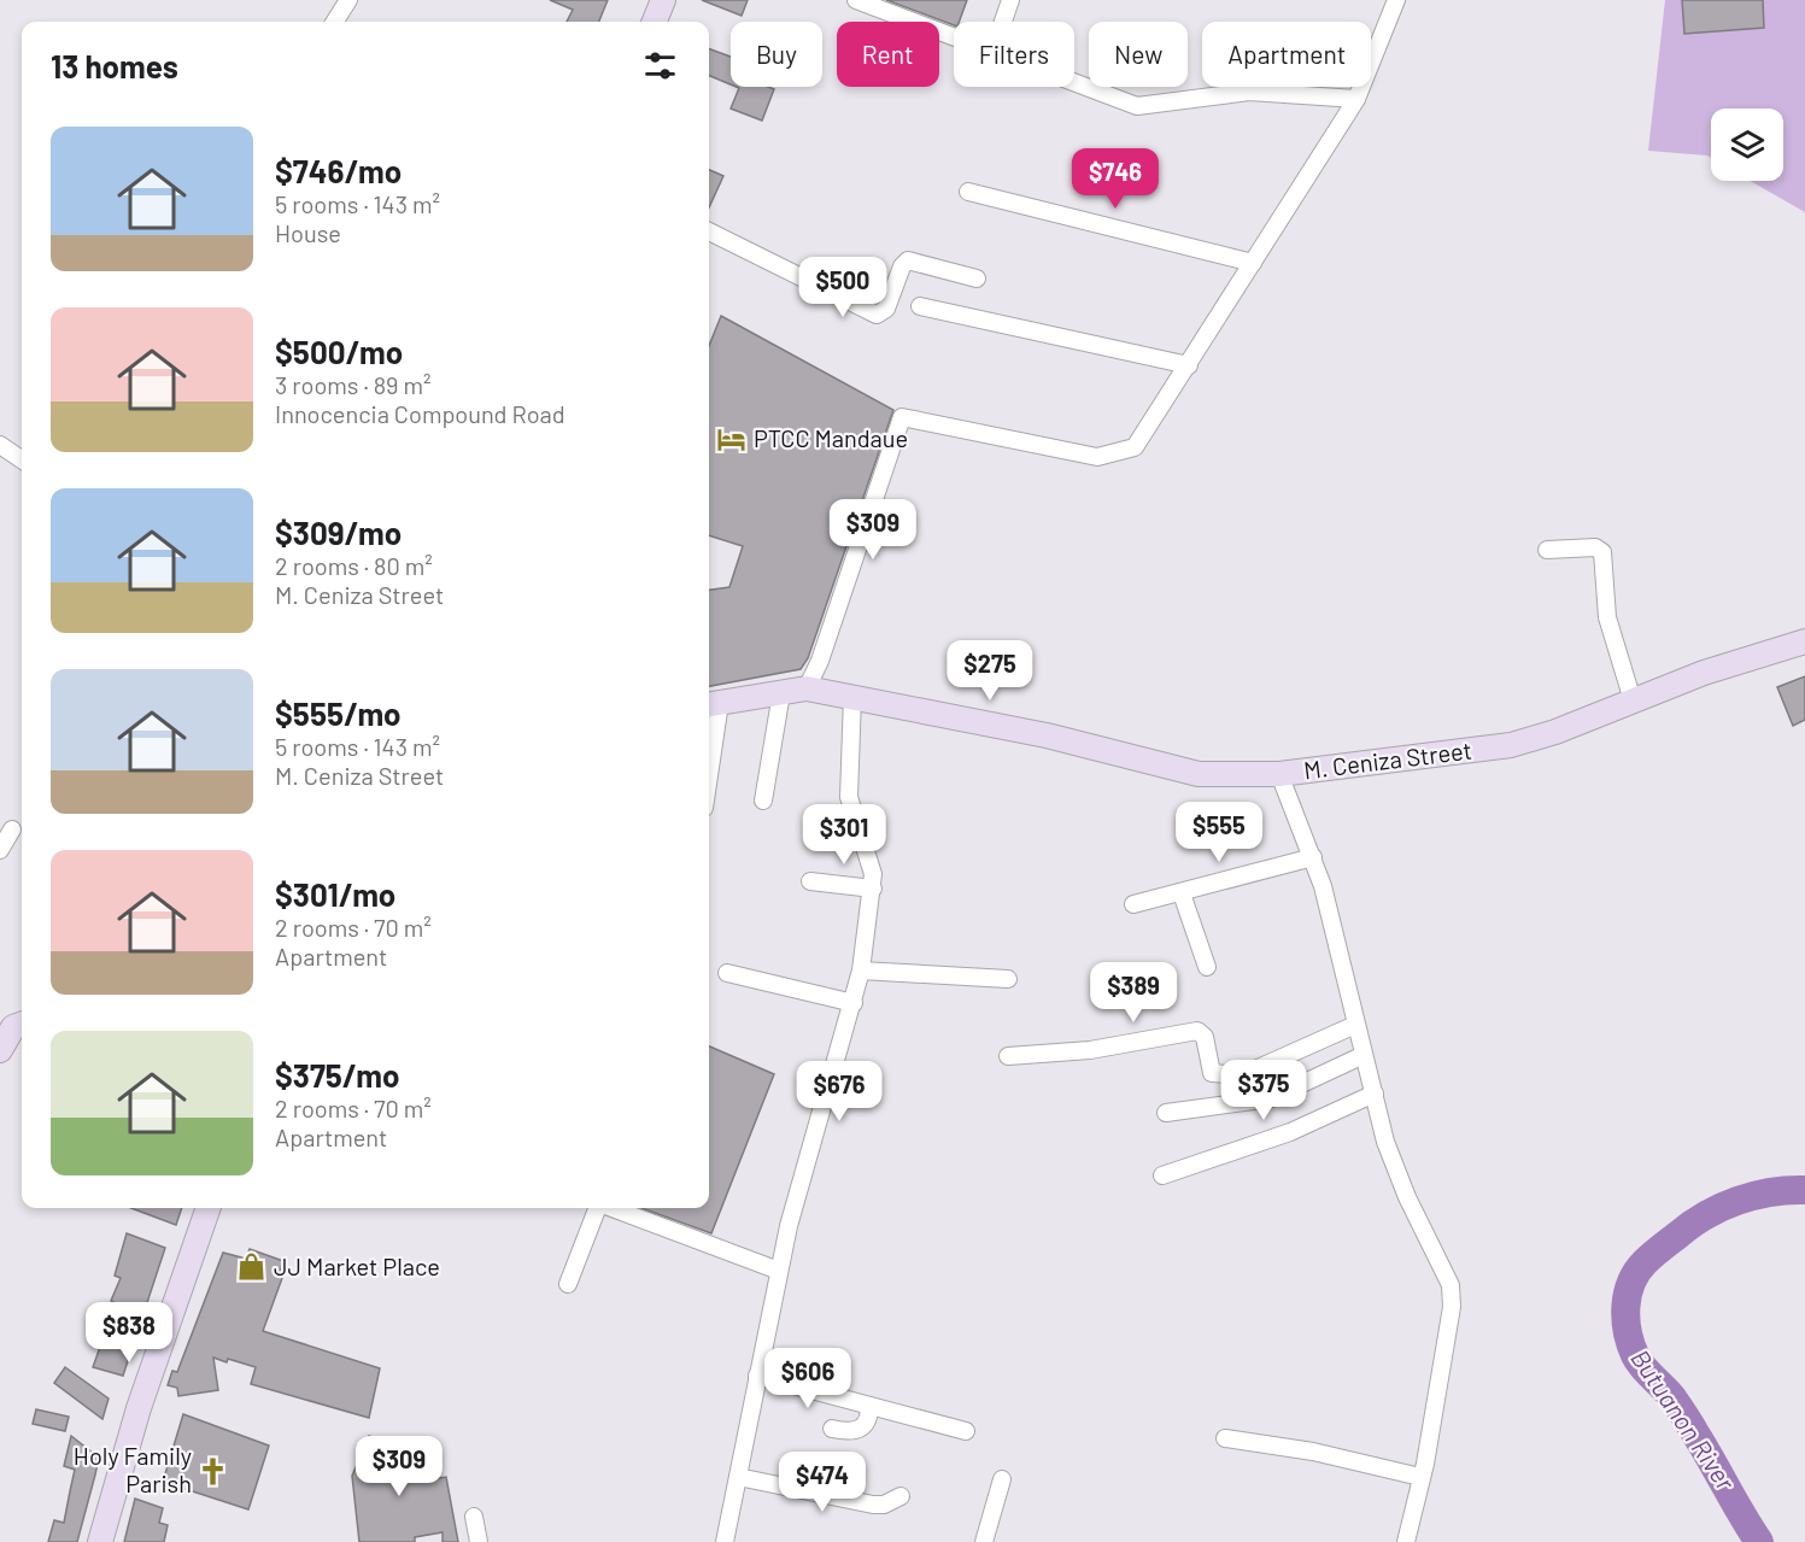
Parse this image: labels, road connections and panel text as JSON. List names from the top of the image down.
{
  "streets": {
    "street": ["M. Ceniza Street"]
  },
  "water": ["Butuanon River"],
  "places": {
    "hotel": ["PTCC Mandaue"],
    "shop": ["JJ Market Place"],
    "church": ["Holy Family Parish"]
  },
  "page": {
    "chip": [
      "Buy",
      "Rent",
      "Filters",
      "New",
      "Apartment"
    ],
    "heading": "13 homes",
    "list": [
      {
        "name": "$746/mo",
        "note": "5 rooms · 143 m² · House"
      },
      {
        "name": "$500/mo",
        "note": "3 rooms · 89 m² · Innocencia Compound Road"
      },
      {
        "name": "$309/mo",
        "note": "2 rooms · 80 m² · M. Ceniza Street"
      },
      {
        "name": "$555/mo",
        "note": "5 rooms · 143 m² · M. Ceniza Street"
      },
      {
        "name": "$301/mo",
        "note": "2 rooms · 70 m² · Apartment"
      },
      {
        "name": "$375/mo",
        "note": "2 rooms · 70 m² · Apartment"
      }
    ],
    "price": [
      "$746",
      "$500",
      "$309",
      "$275",
      "$555",
      "$301",
      "$389",
      "$375",
      "$676",
      "$838",
      "$606",
      "$309",
      "$474"
    ]
  }
}
